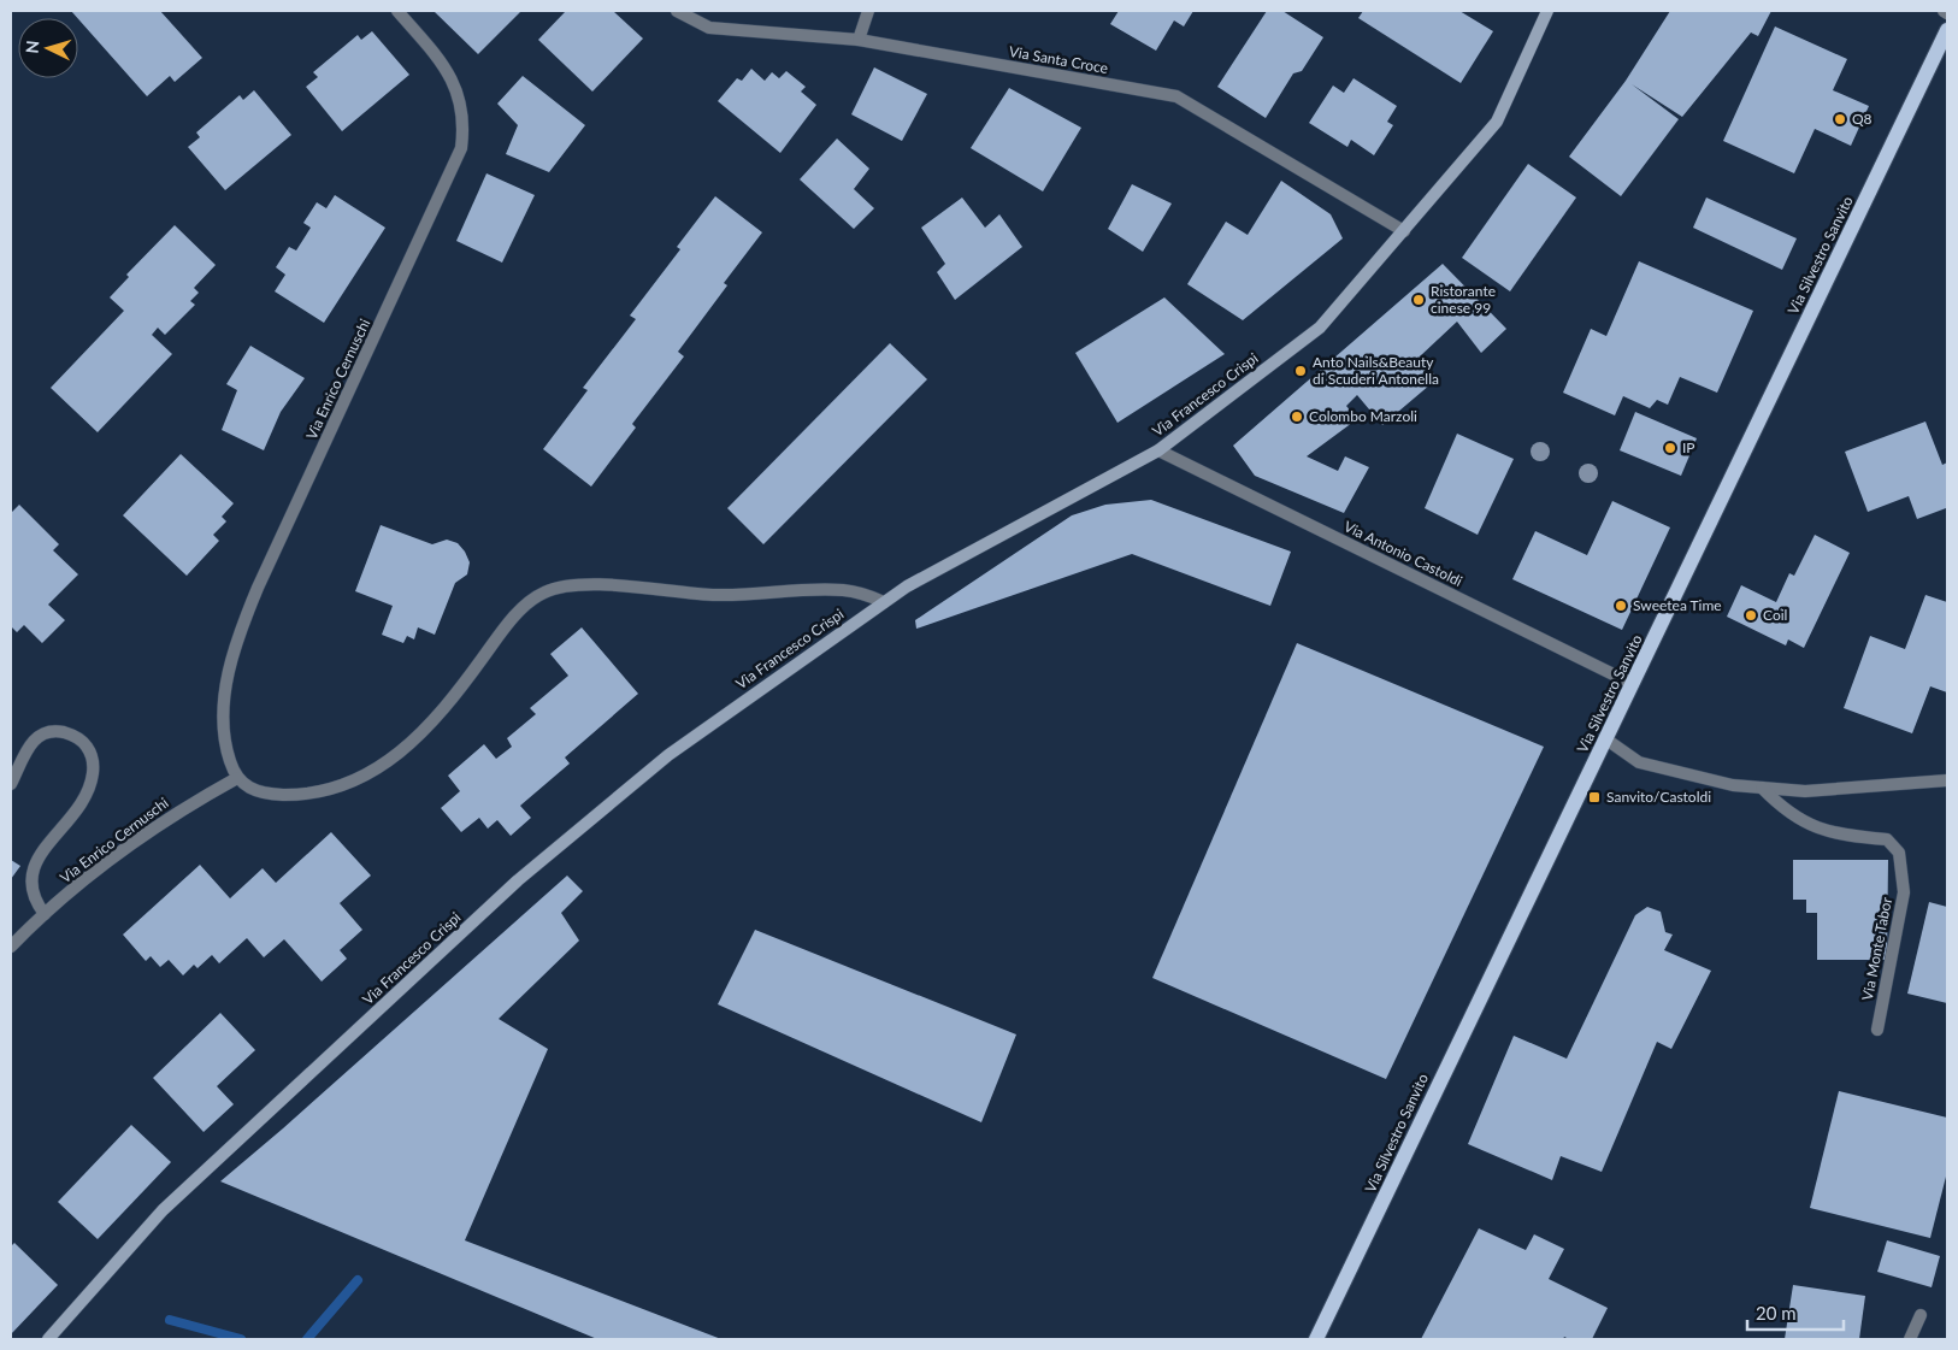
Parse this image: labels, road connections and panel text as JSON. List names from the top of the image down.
{
  "streets": {
    "main road": ["Via Silvestro Sanvito"],
    "street": [
      "Via Santa Croce",
      "Via Enrico Cernuschi",
      "Via Francesco Crispi",
      "Via Antonio Castoldi",
      "Via Monte Tabor"
    ]
  },
  "crossings": [
    ["Via Santa Croce", "Via Francesco Crispi"],
    ["Via Silvestro Sanvito", "Via Antonio Castoldi"],
    ["Via Francesco Crispi", "Via Antonio Castoldi"]
  ],
  "places": {
    "other": [
      "Q8",
      "Ristorante cinese 99",
      "Anto Nails&Beauty di Scuderi Antonella",
      "Colombo Marzoli",
      "IP",
      "Sweetea Time",
      "Coil"
    ],
    "transit": ["Sanvito/Castoldi"]
  },
  "scale_bar": "20 m",
  "north": "left"
}
